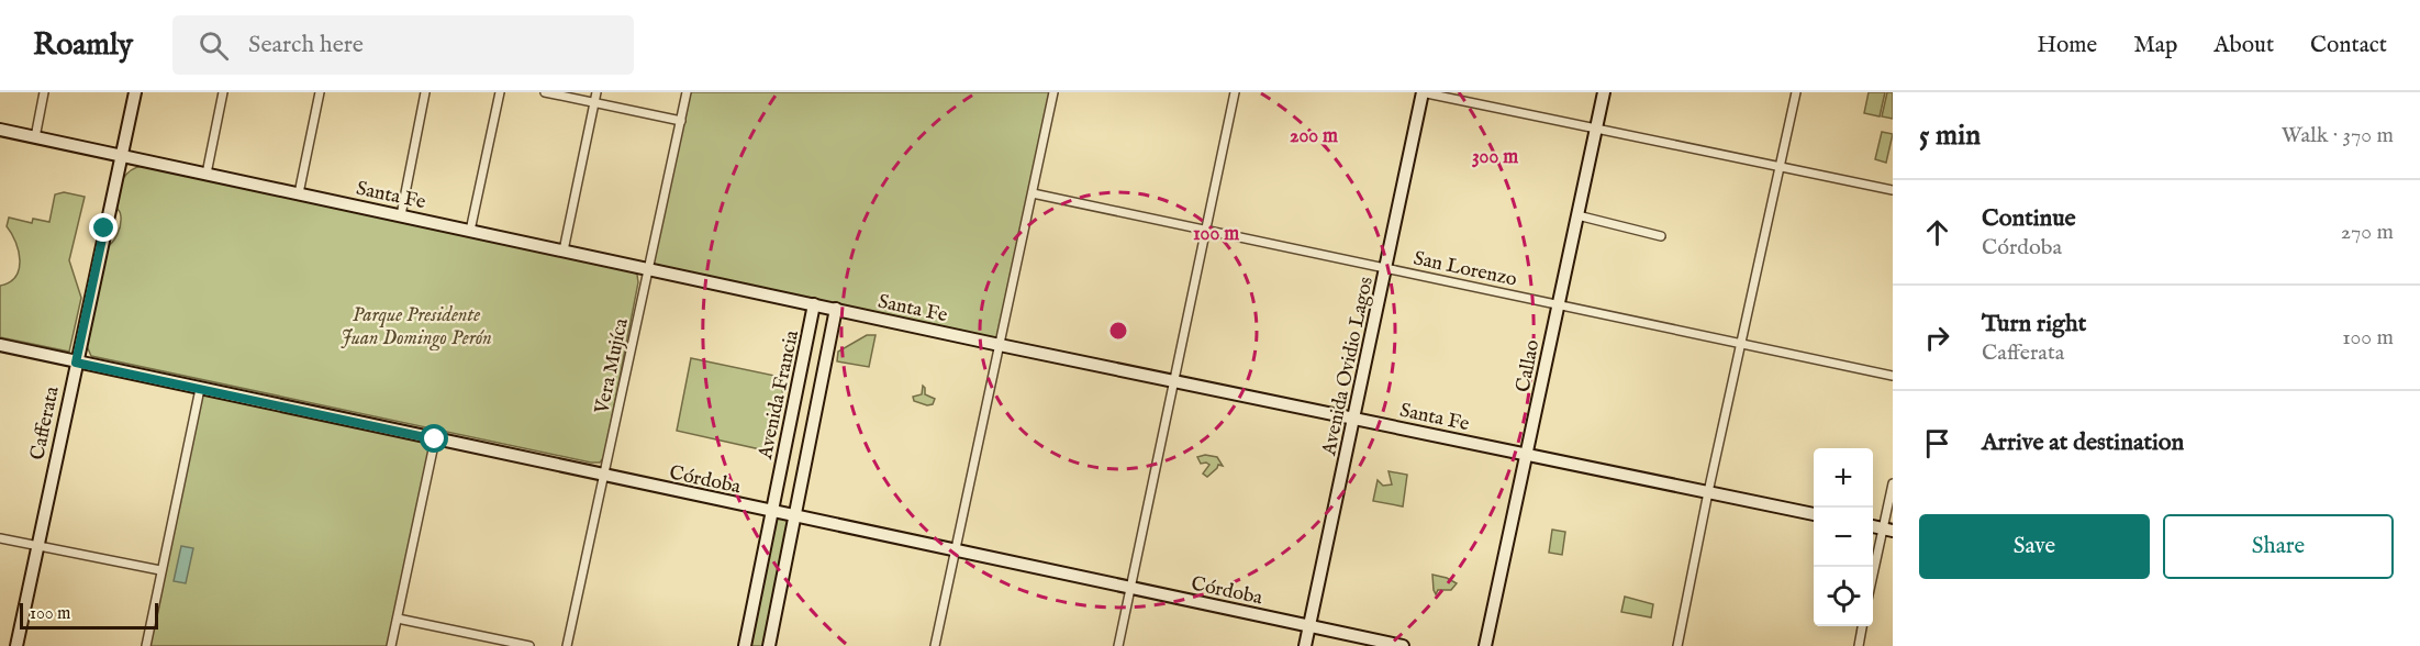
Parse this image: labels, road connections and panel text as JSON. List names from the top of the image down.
{
  "streets": {
    "main road": [
      "Santa Fe",
      "Avenida Ovidio Lagos",
      "Callao",
      "Avenida Francia",
      "Cafferata",
      "Córdoba"
    ],
    "street": ["San Lorenzo", "Vera Mujíca"]
  },
  "crossings": [
    ["Santa Fe", "Vera Mujíca"],
    ["Santa Fe", "Avenida Ovidio Lagos"],
    ["Santa Fe", "Callao"],
    ["Santa Fe", "Avenida Francia"],
    ["Santa Fe", "Cafferata"],
    ["San Lorenzo", "Avenida Ovidio Lagos"],
    ["San Lorenzo", "Callao"],
    ["Vera Mujíca", "Córdoba"],
    ["Avenida Ovidio Lagos", "Córdoba"],
    ["Avenida Francia", "Córdoba"],
    ["Cafferata", "Córdoba"]
  ],
  "parks": ["Parque Presidente Juan Domingo Perón"],
  "scale_bar": "100 m",
  "page": {
    "header": "Roamly",
    "search": "Search here",
    "nav": [
      "Home",
      "Map",
      "About",
      "Contact"
    ],
    "heading": ["5 min", "Walk · 370 m"],
    "list": [
      ["Continue", "Córdoba", "270 m"],
      ["Turn right", "Cafferata", "100 m"],
      "Arrive at destination"
    ],
    "map_buttons": ["+", "−"],
    "buttons": ["Save", "Share"],
    "scale": "100 m"
  },
  "rings": ["200 m", "300 m", "100 m"]
}
